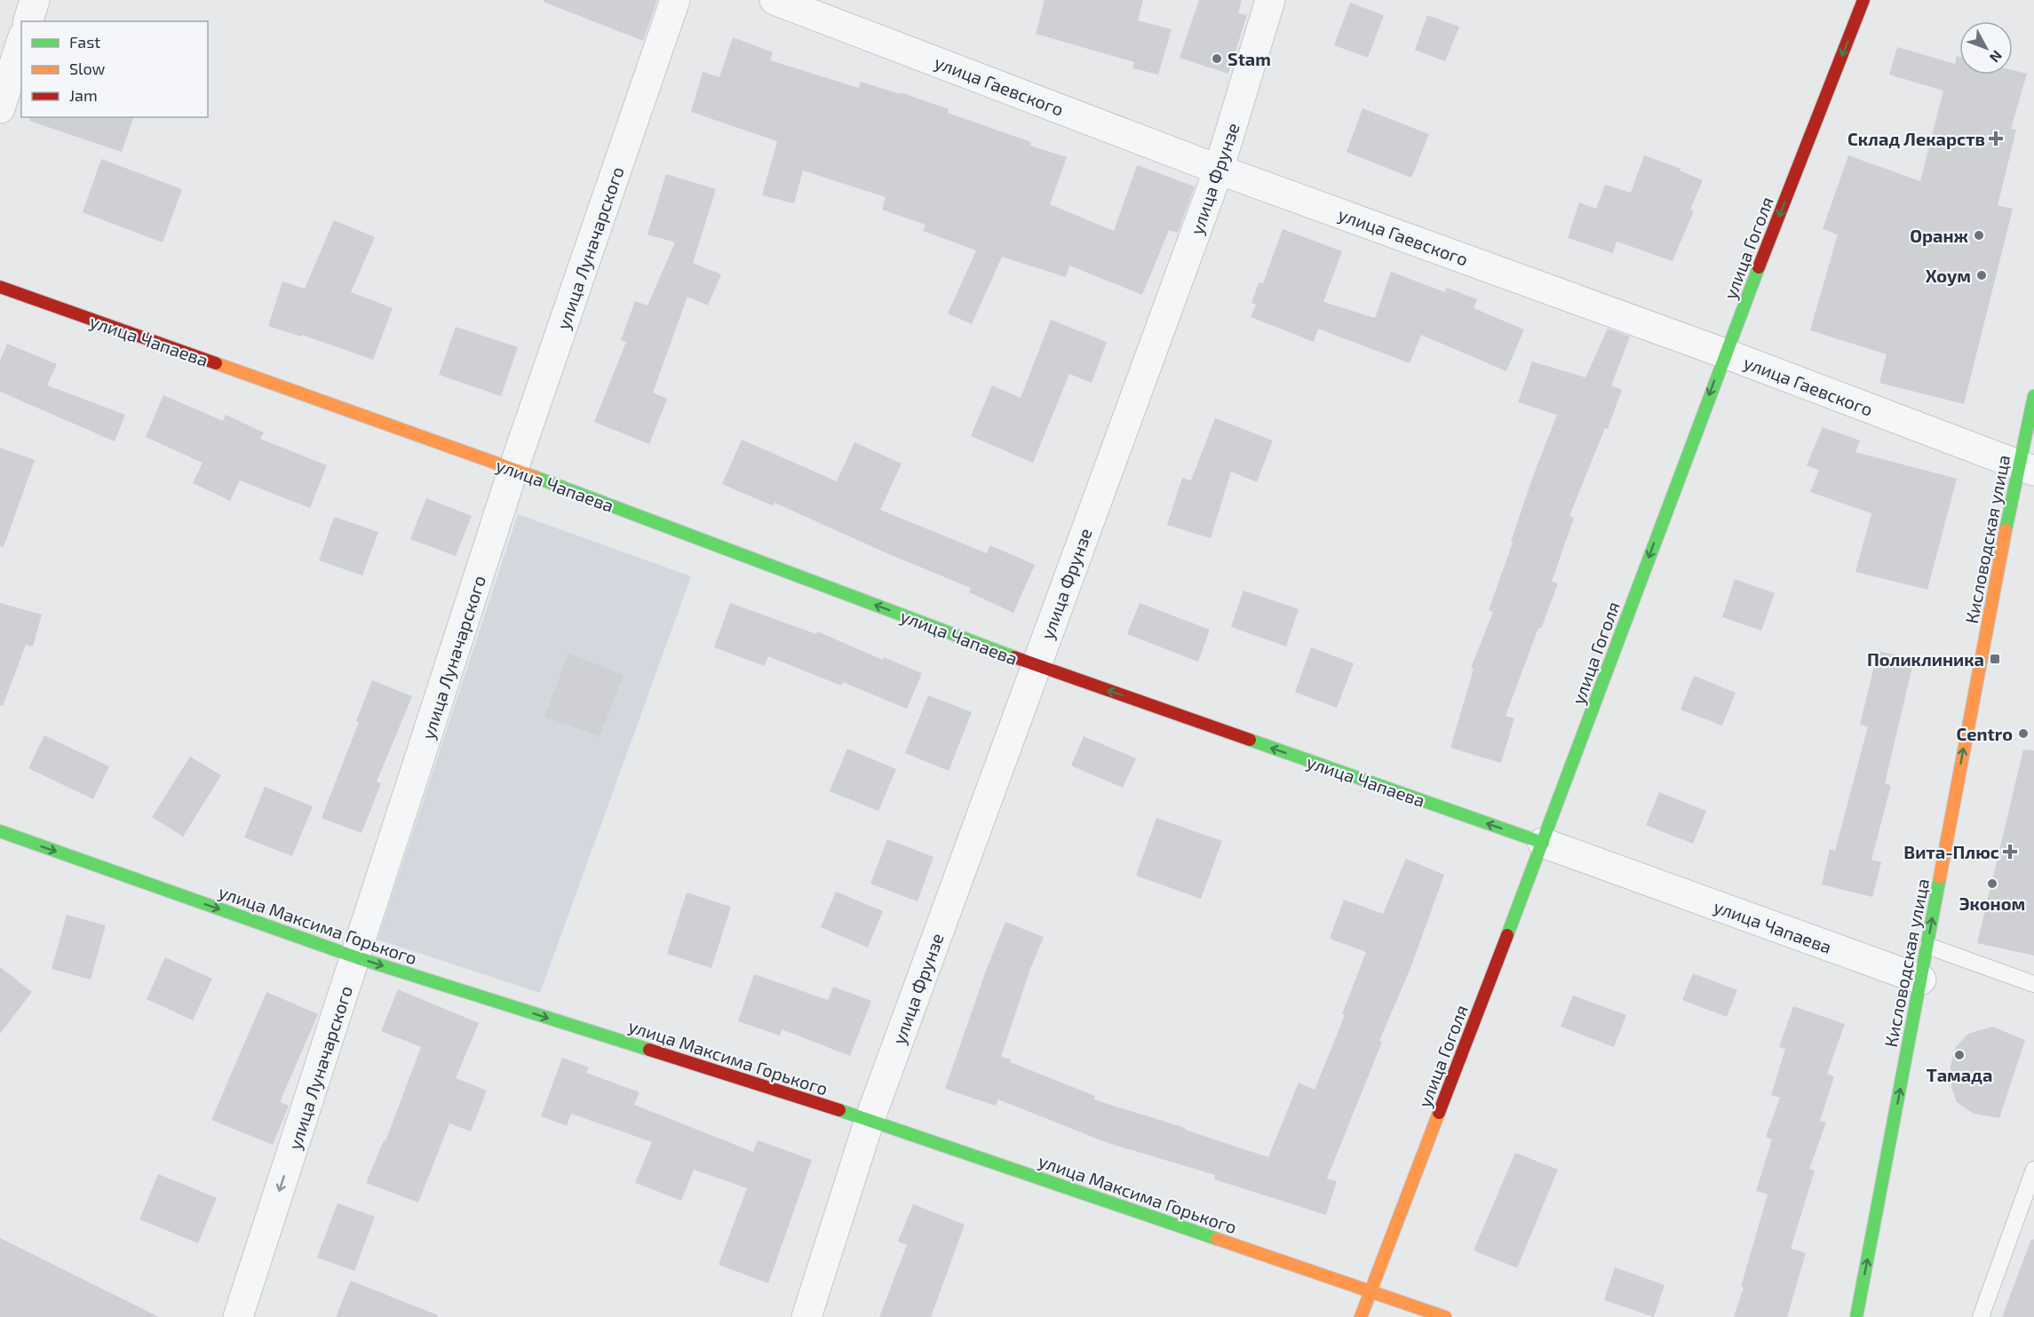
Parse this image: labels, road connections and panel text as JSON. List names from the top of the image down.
{
  "streets": {
    "street": [
      "улица Гаевского",
      "улица Фрунзе",
      "улица Луначарского",
      "улица Гоголя",
      "улица Чапаева",
      "Кисловодская улица",
      "улица Максима Горького"
    ]
  },
  "crossings": [
    ["улица Гаевского", "улица Фрунзе"],
    ["улица Гаевского", "улица Гоголя"],
    ["улица Гаевского", "Кисловодская улица"],
    ["улица Фрунзе", "улица Чапаева"],
    ["улица Фрунзе", "улица Максима Горького"],
    ["улица Луначарского", "улица Чапаева"],
    ["улица Луначарского", "улица Максима Горького"],
    ["улица Гоголя", "улица Чапаева"],
    ["улица Гоголя", "улица Максима Горького"],
    ["улица Чапаева", "Кисловодская улица"]
  ],
  "one_way": [
    "улица Гоголя",
    "улица Чапаева",
    "Кисловодская улица",
    "улица Максима Горького"
  ],
  "places": {
    "other": [
      "Stam",
      "Оранж",
      "Хоум",
      "Centro",
      "Эконом",
      "Тамада"
    ],
    "health": ["Склад Лекарств", "Вита-Плюс"],
    "transit": ["Поликлиника"]
  },
  "legend": ["Fast", "Slow", "Jam"],
  "north": "bottom right"
}
